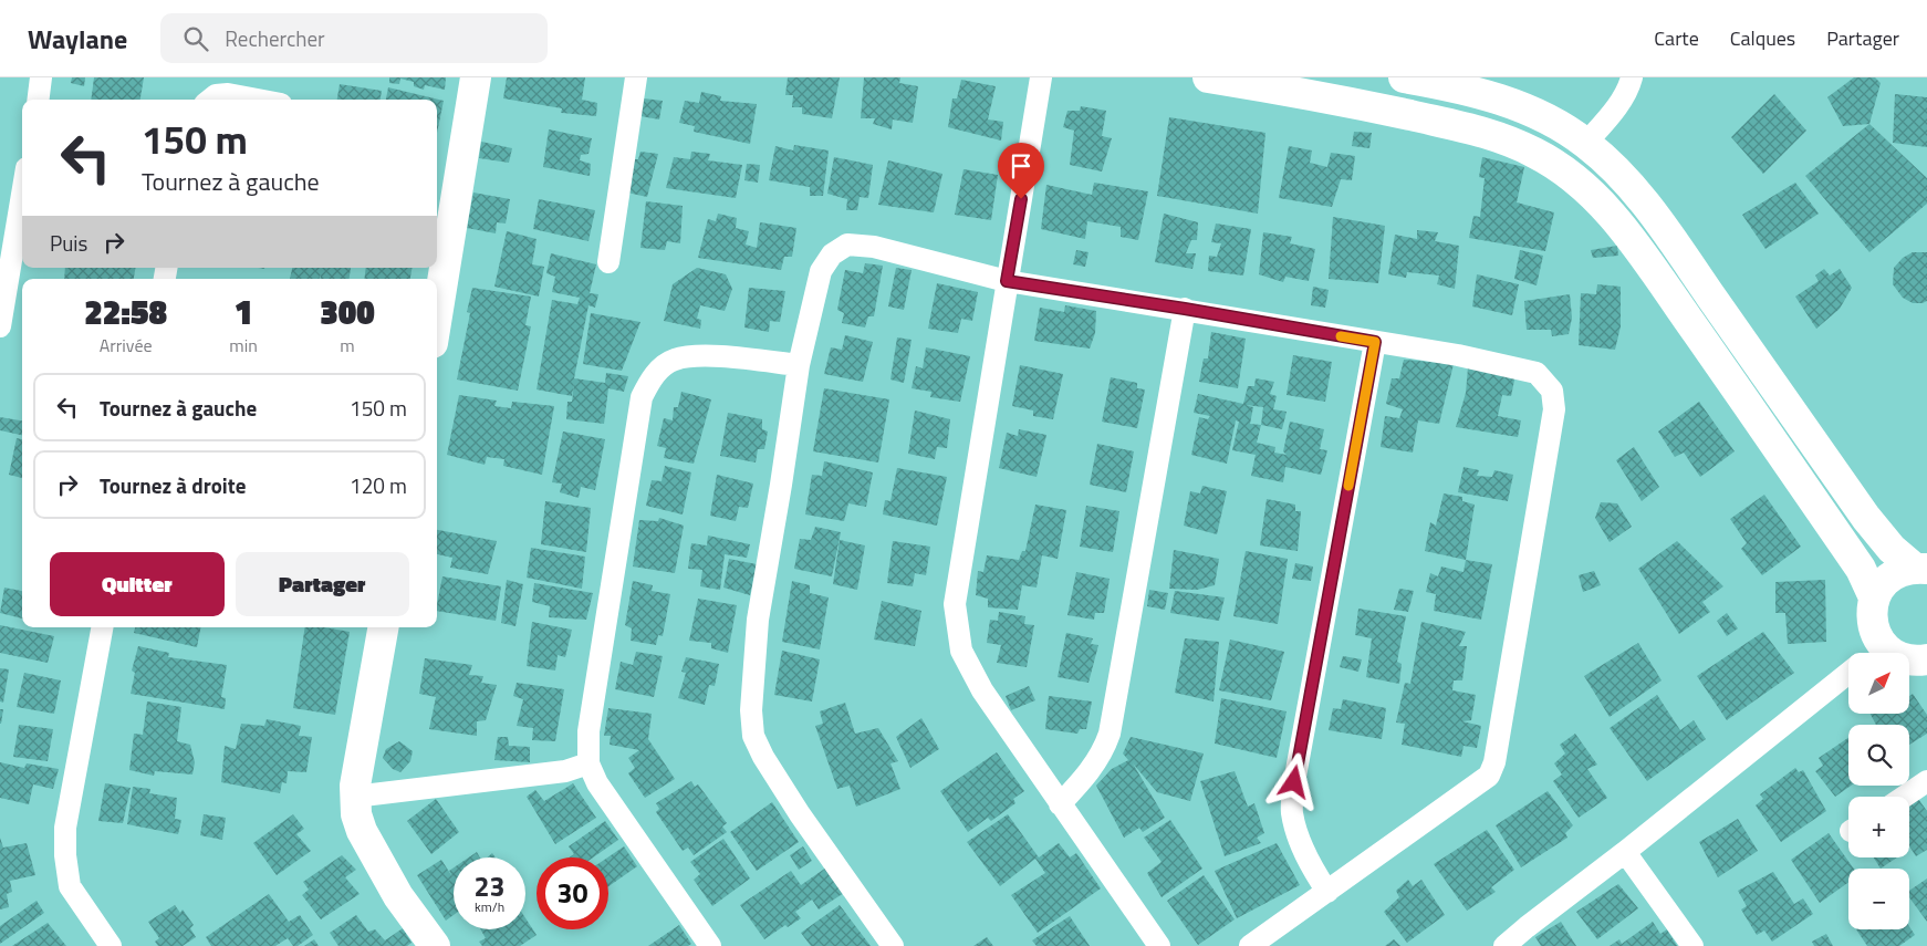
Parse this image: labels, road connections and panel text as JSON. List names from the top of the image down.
{
  "north": "top right",
  "page": {
    "header": "Waylane",
    "search": "Rechercher",
    "nav": ["Carte", "Calques", "Partager"],
    "turn": ["150 m", "Tournez à gauche"],
    "then": "Puis",
    "eta": [
      "22:58",
      "Arrivée",
      "1",
      "min",
      "300",
      "m"
    ],
    "list": [
      {
        "name": "Tournez à gauche",
        "value": "150 m"
      },
      {
        "name": "Tournez à droite",
        "value": "120 m"
      }
    ],
    "buttons": ["Quitter", "Partager"],
    "map_buttons": ["+", "−"],
    "speed": "23 km/h",
    "limit": "30"
  }
}
